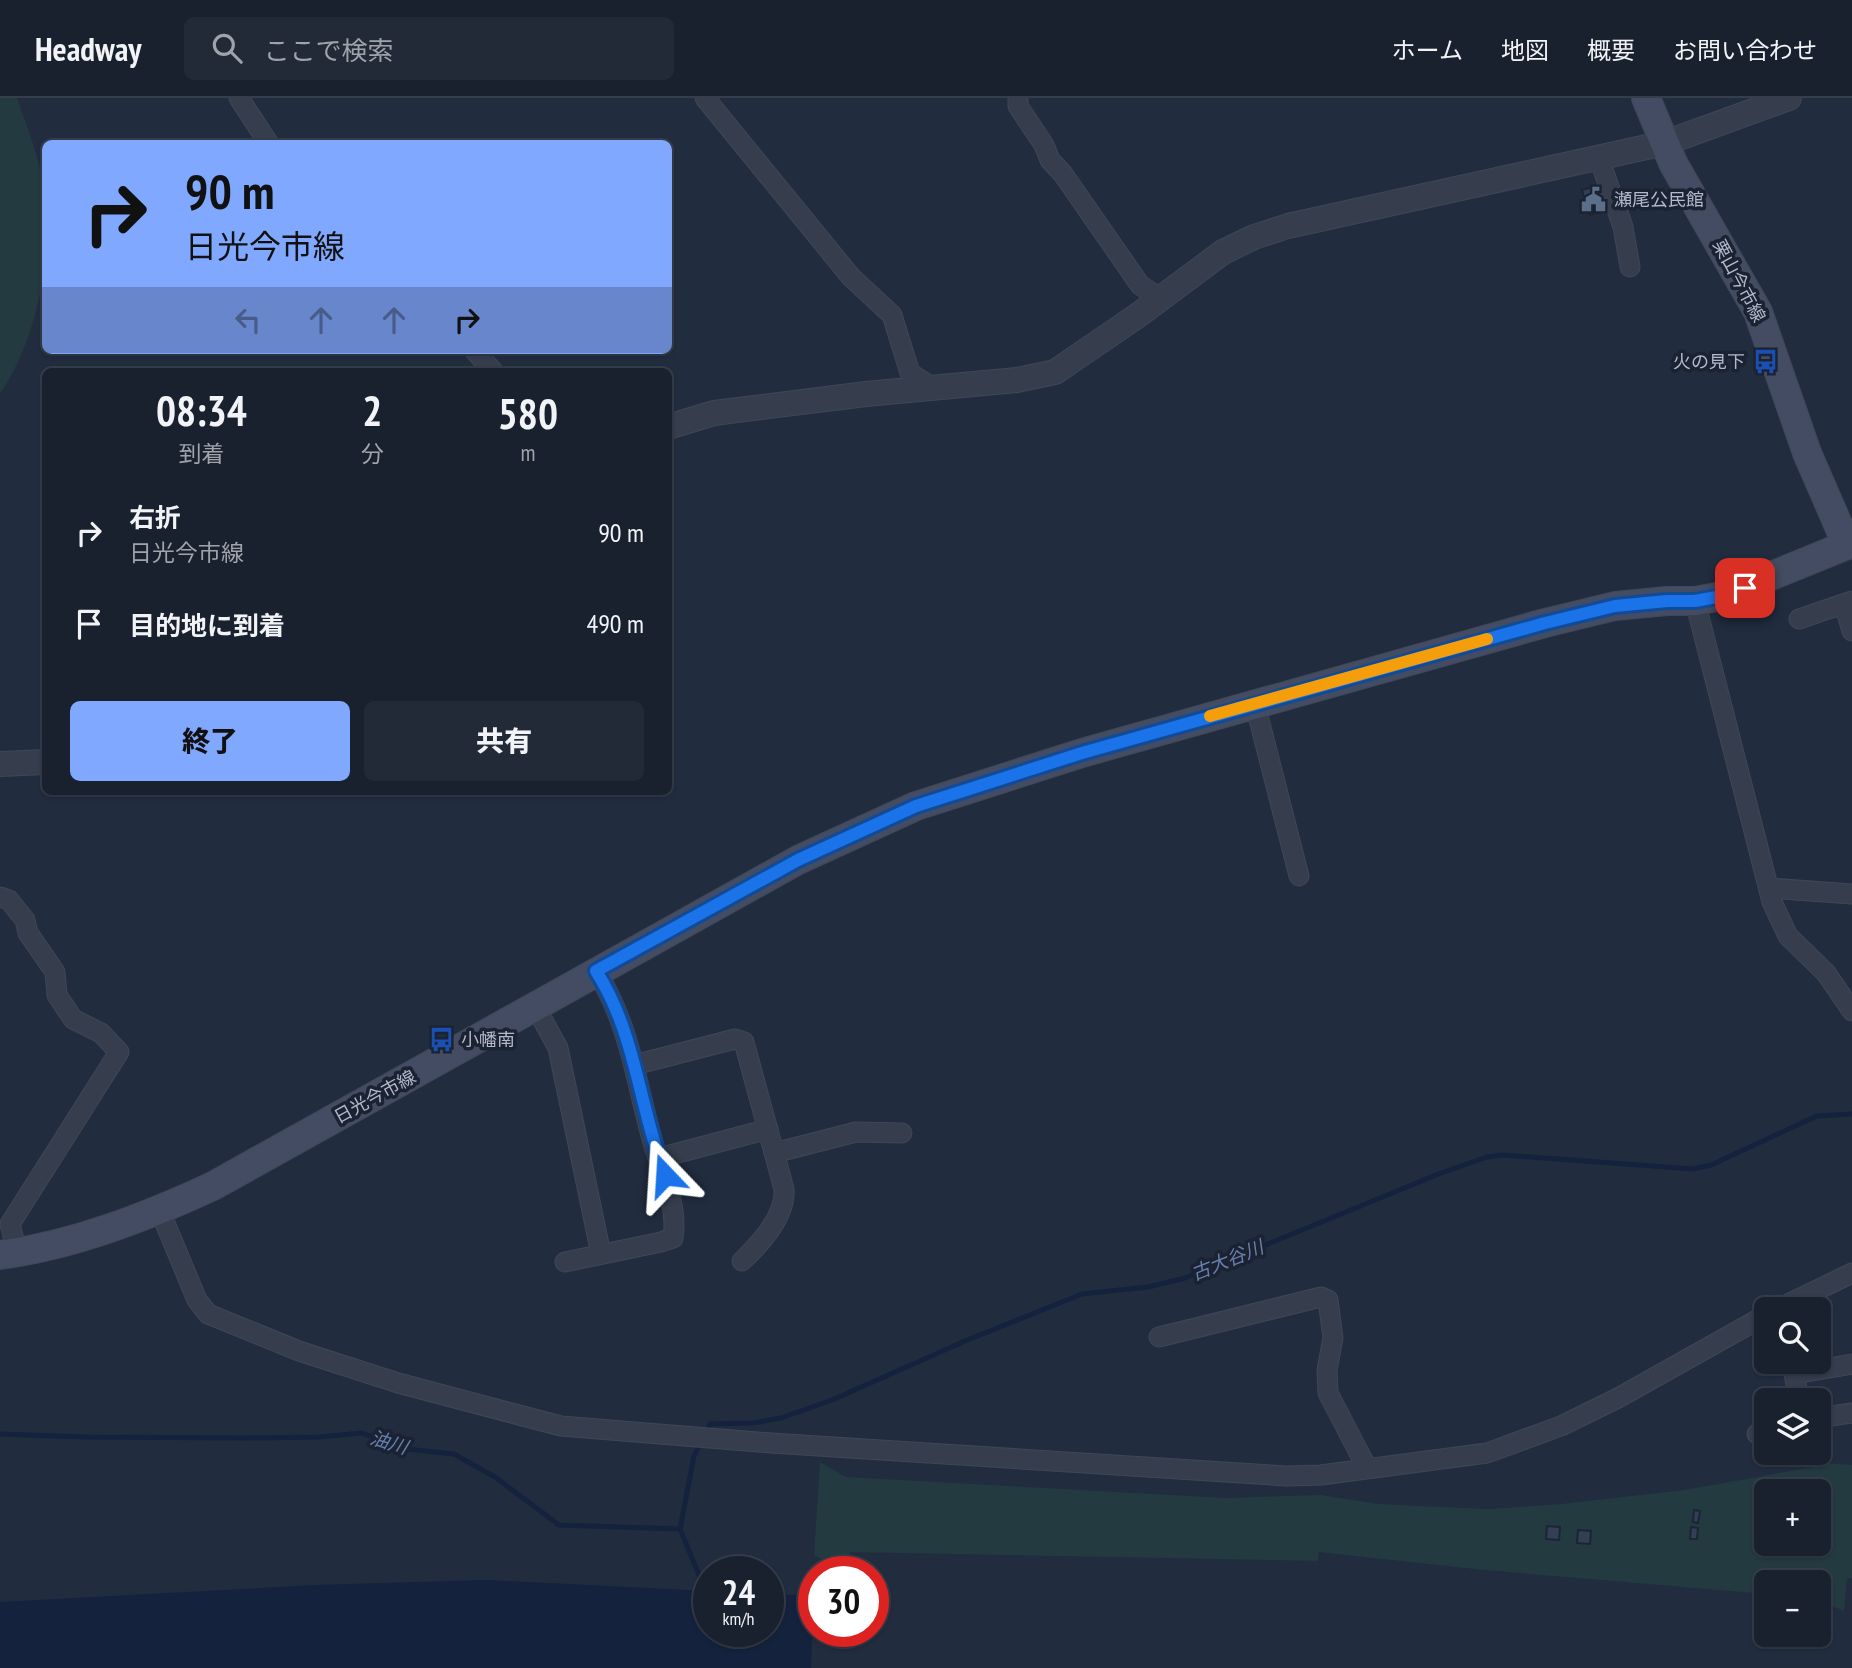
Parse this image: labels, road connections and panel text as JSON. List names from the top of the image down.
{
  "streets": {
    "main road": ["栗山今市線", "日光今市線"]
  },
  "crossings": [
    ["栗山今市線", "日光今市線"]
  ],
  "water": ["古大谷川", "油川"],
  "places": {
    "public building": ["瀬尾公民館"],
    "bus stop": ["火の見下", "小幡南"]
  },
  "page": {
    "header": "Headway",
    "search": "ここで検索",
    "nav": [
      "ホーム",
      "地図",
      "概要",
      "お問い合わせ"
    ],
    "turn": ["90 m", "日光今市線"],
    "eta": [
      "08:34",
      "到着",
      "2",
      "分",
      "580",
      "m"
    ],
    "list": [
      {
        "name": "右折",
        "note": "日光今市線",
        "value": "90 m"
      },
      {
        "name": "目的地に到着",
        "value": "490 m"
      }
    ],
    "buttons": ["終了", "共有"],
    "map_buttons": ["+", "−"],
    "speed": "24 km/h",
    "limit": "30"
  }
}
